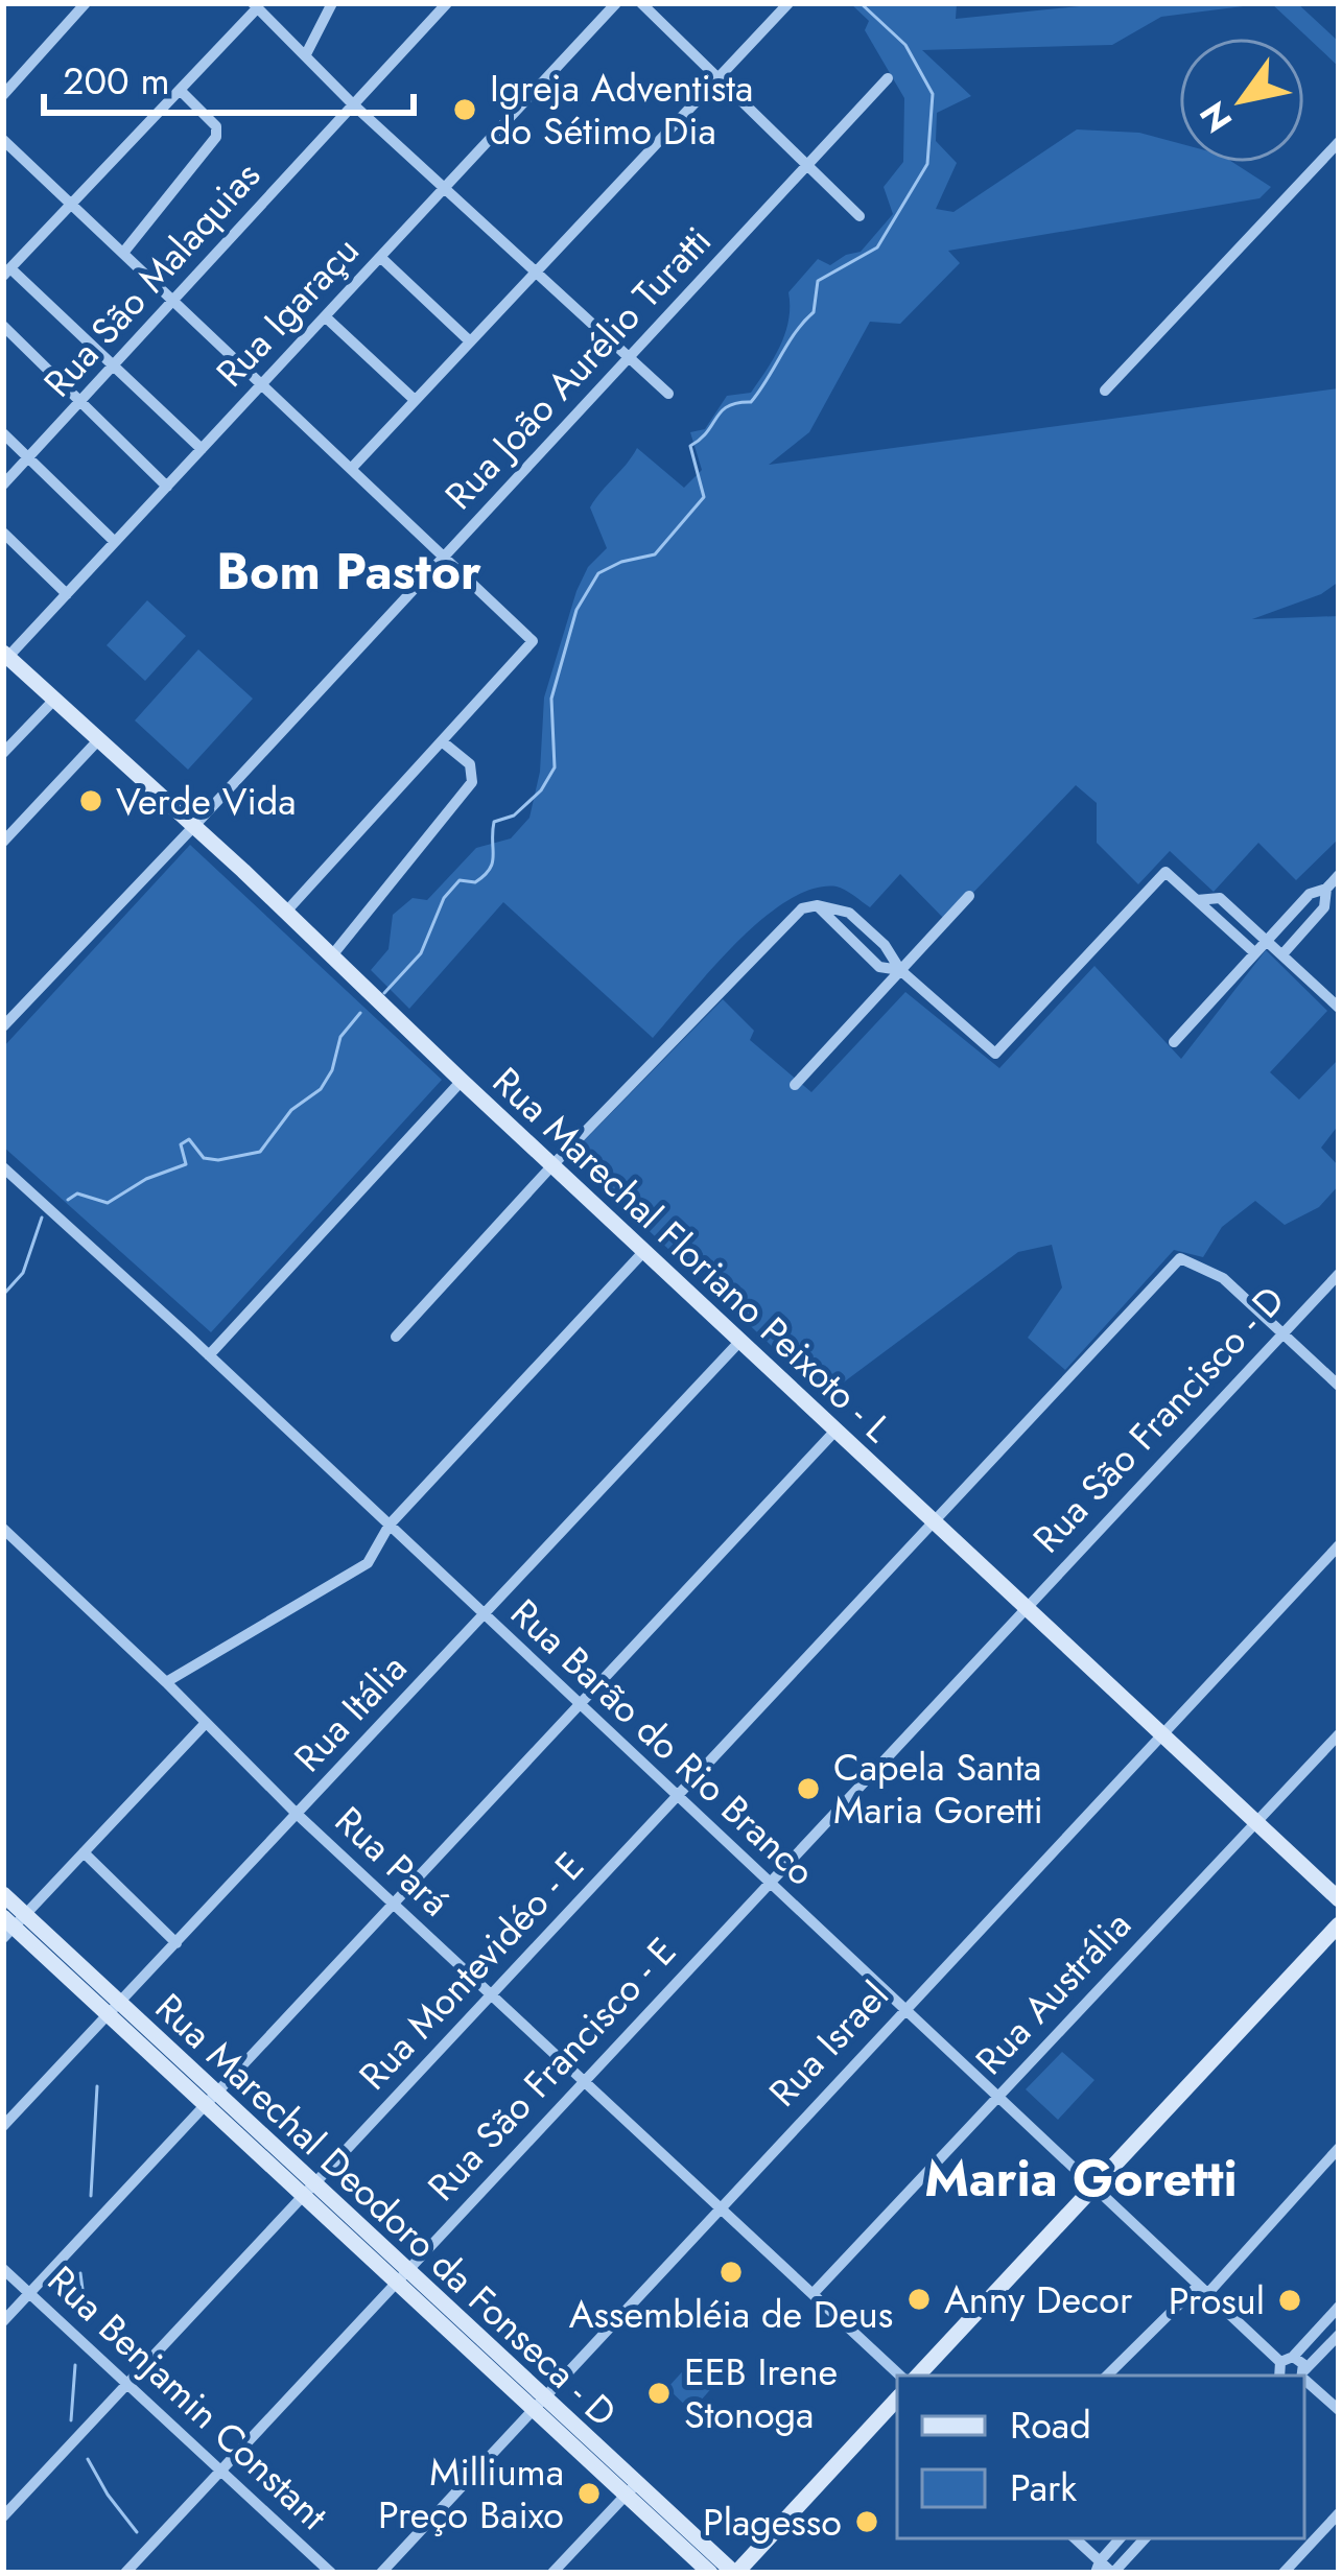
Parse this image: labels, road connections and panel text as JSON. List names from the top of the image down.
{
  "streets": {
    "street": [
      "Rua São Malaquias",
      "Rua Igaraçu",
      "Rua João Aurélio Turatti",
      "Rua Marechal Floriano Peixoto - L",
      "Rua São Francisco - D",
      "Rua Itália",
      "Rua Barão do Rio Branco",
      "Rua Pará",
      "Rua Montevidéo - E",
      "Rua Austrália",
      "Rua Israel",
      "Rua São Francisco - E",
      "Rua Marechal Deodoro da Fonseca - D",
      "Rua Benjamin Constant"
    ]
  },
  "crossings": [
    ["Rua Igaraçu", "Rua Marechal Floriano Peixoto - L"],
    ["Rua João Aurélio Turatti", "Rua Marechal Floriano Peixoto - L"],
    ["Rua Marechal Floriano Peixoto - L", "Rua São Francisco - D"],
    ["Rua Marechal Floriano Peixoto - L", "Rua Itália"],
    ["Rua Marechal Floriano Peixoto - L", "Rua Montevidéo - E"],
    ["Rua Marechal Floriano Peixoto - L", "Rua Austrália"],
    ["Rua Marechal Floriano Peixoto - L", "Rua Israel"],
    ["Rua Marechal Floriano Peixoto - L", "Rua São Francisco - E"],
    ["Rua São Francisco - D", "Rua Montevidéo - E"],
    ["Rua São Francisco - D", "Rua São Francisco - E"],
    ["Rua Itália", "Rua Barão do Rio Branco"],
    ["Rua Itália", "Rua Pará"],
    ["Rua Itália", "Rua Marechal Deodoro da Fonseca - D"],
    ["Rua Barão do Rio Branco", "Rua Montevidéo - E"],
    ["Rua Barão do Rio Branco", "Rua Austrália"],
    ["Rua Barão do Rio Branco", "Rua Israel"],
    ["Rua Barão do Rio Branco", "Rua São Francisco - E"],
    ["Rua Pará", "Rua Montevidéo - E"],
    ["Rua Pará", "Rua Austrália"],
    ["Rua Pará", "Rua Israel"],
    ["Rua Pará", "Rua São Francisco - E"],
    ["Rua Montevidéo - E", "Rua Marechal Deodoro da Fonseca - D"],
    ["Rua Montevidéo - E", "Rua Benjamin Constant"],
    ["Rua Israel", "Rua Marechal Deodoro da Fonseca - D"],
    ["Rua São Francisco - E", "Rua Marechal Deodoro da Fonseca - D"],
    ["Rua São Francisco - E", "Rua Benjamin Constant"]
  ],
  "districts": ["Bom Pastor", "Maria Goretti"],
  "places": [
    "Igreja Adventista do Sétimo Dia",
    "Verde Vida",
    "Capela Santa Maria Goretti",
    "Assembléia de Deus",
    "Anny Decor",
    "Prosul",
    "EEB Irene Stonoga",
    "Milliuma Preço Baixo",
    "Plagesso"
  ],
  "legend": ["Road", "Park"],
  "scale_bar": "200 m",
  "north": "bottom left"
}
